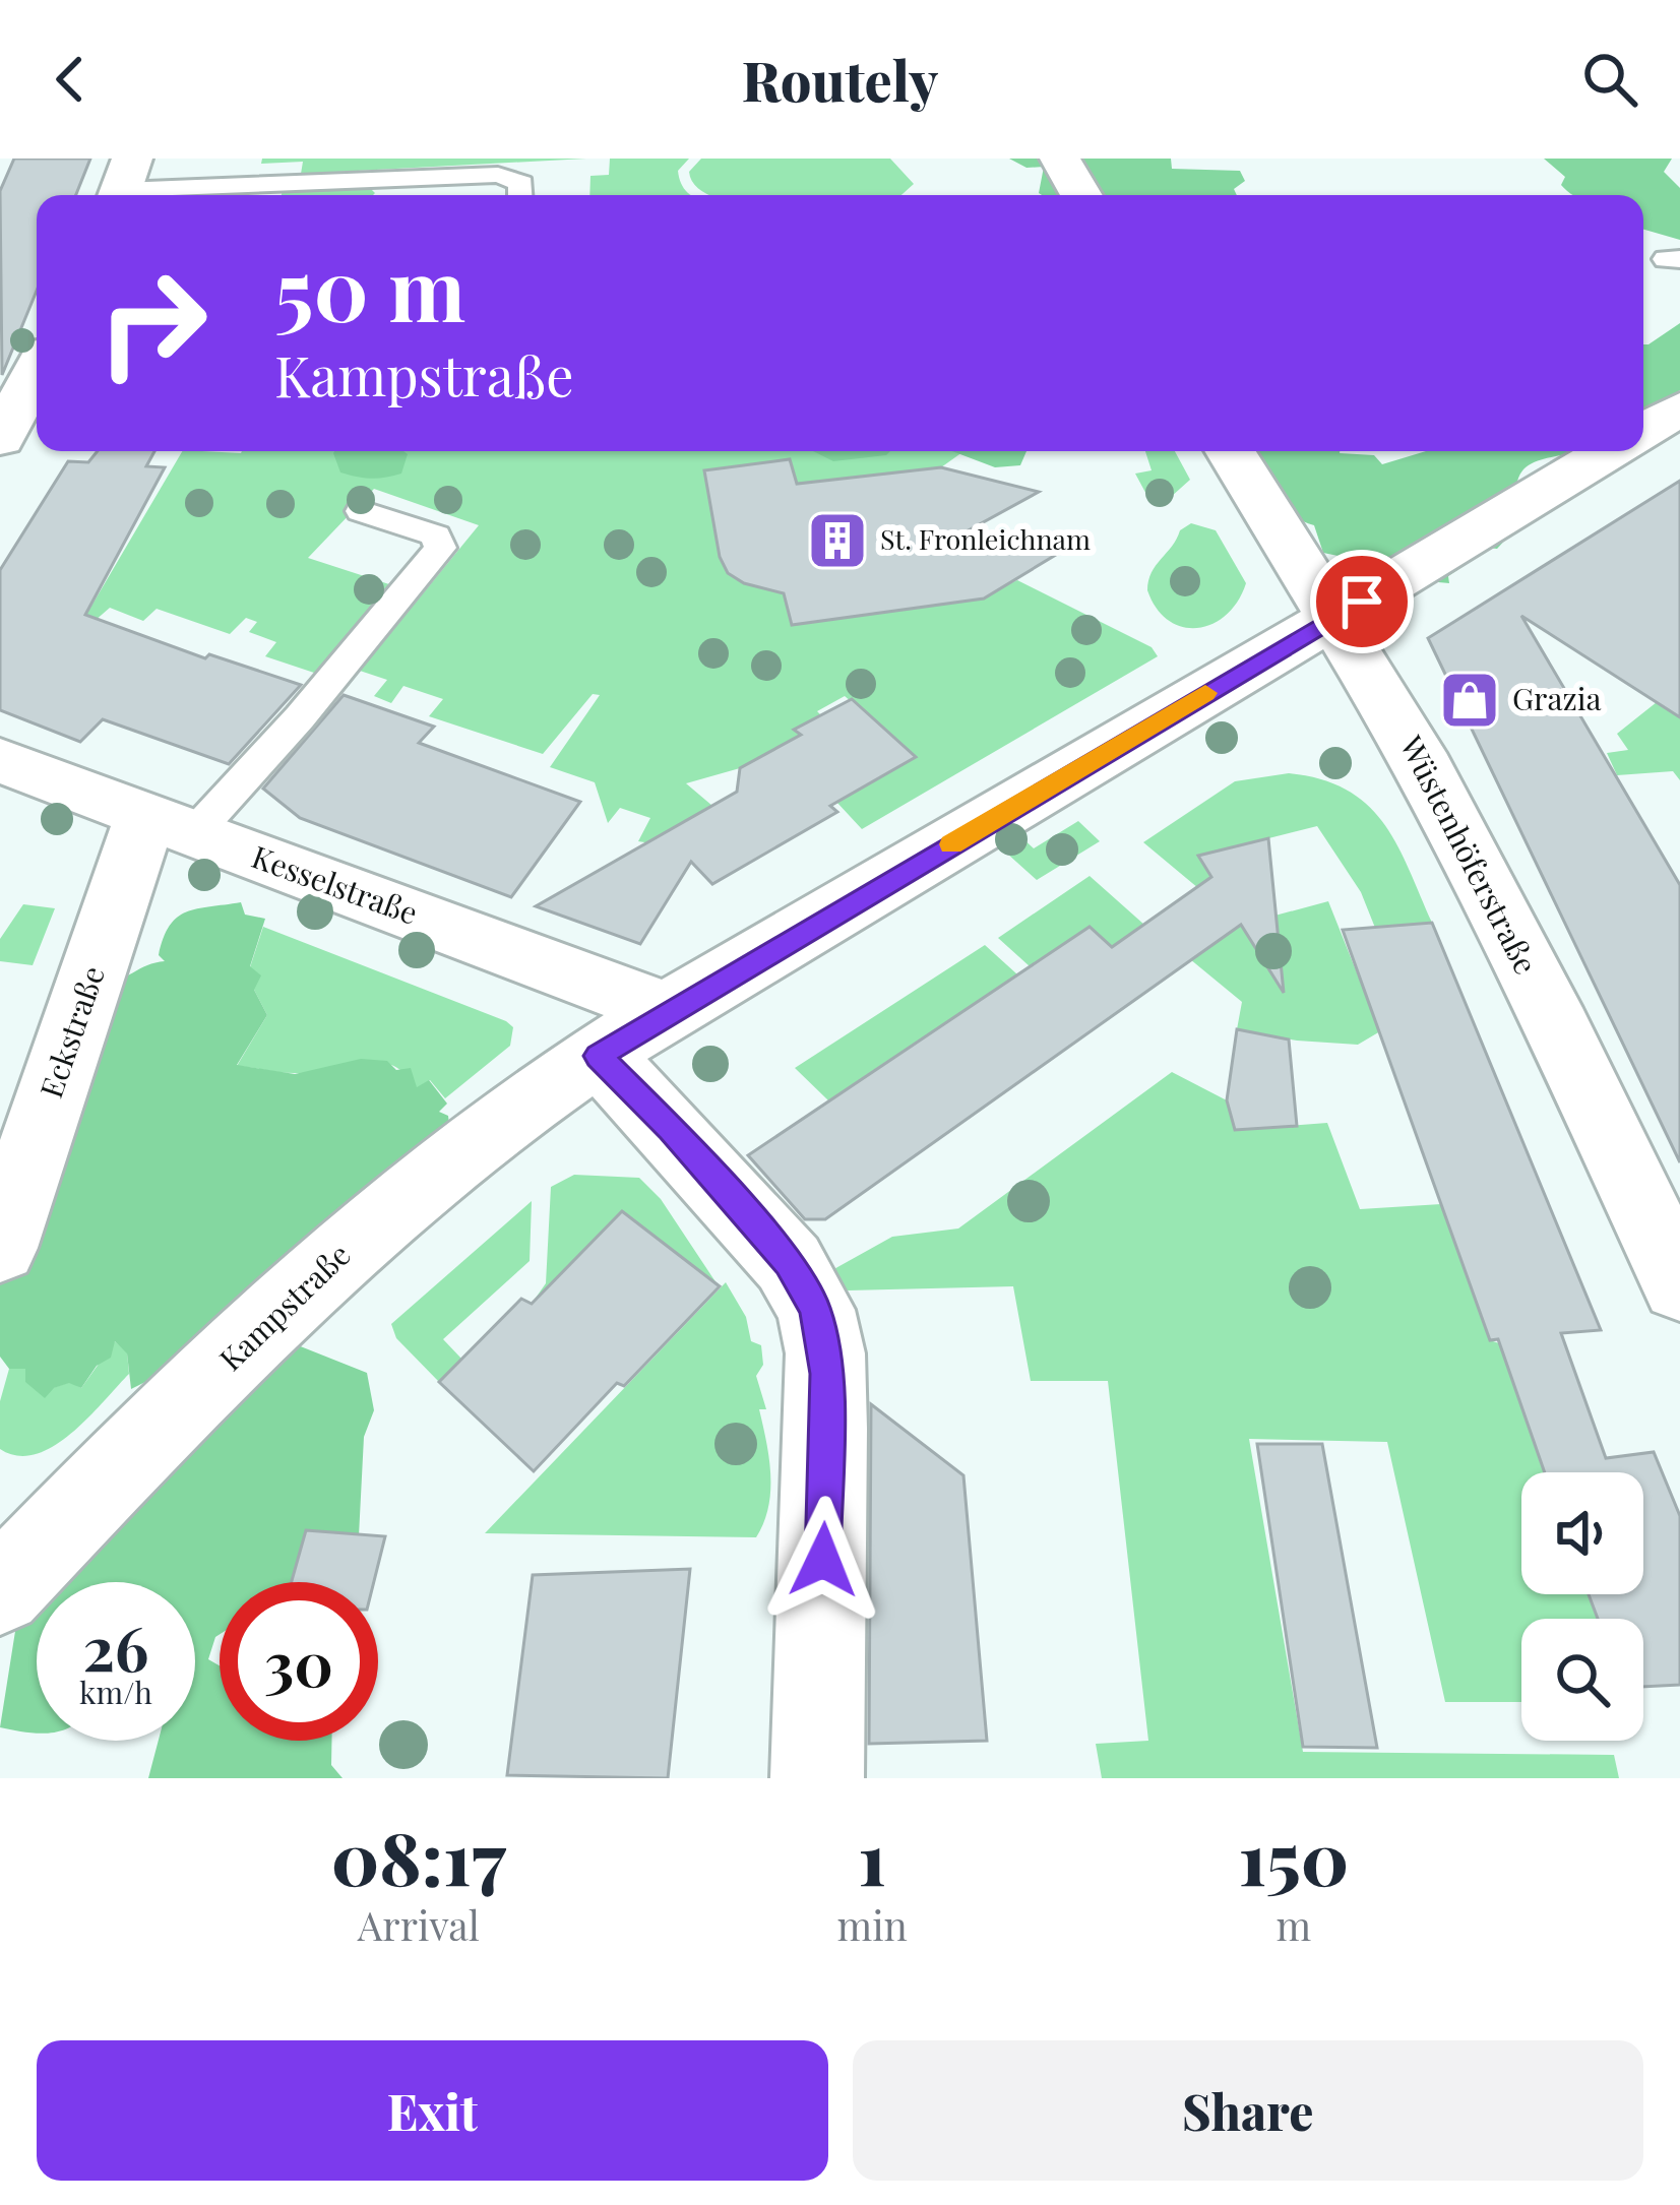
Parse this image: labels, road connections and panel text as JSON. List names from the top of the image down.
{
  "streets": {
    "street": [
      "Wüstenhöferstraße",
      "Kesselstraße",
      "Eckstraße",
      "Kampstraße"
    ]
  },
  "crossings": [
    ["Wüstenhöferstraße", "Kampstraße"],
    ["Kesselstraße", "Eckstraße"],
    ["Kesselstraße", "Kampstraße"]
  ],
  "places": {
    "building": ["St. Fronleichnam"],
    "shop": ["Grazia"]
  },
  "page": {
    "header": "Routely",
    "turn": ["50 m", "Kampstraße"],
    "speed": "26 km/h",
    "limit": "30",
    "eta": [
      "08:17",
      "Arrival",
      "1",
      "min",
      "150",
      "m"
    ],
    "buttons": ["Exit", "Share"]
  }
}
